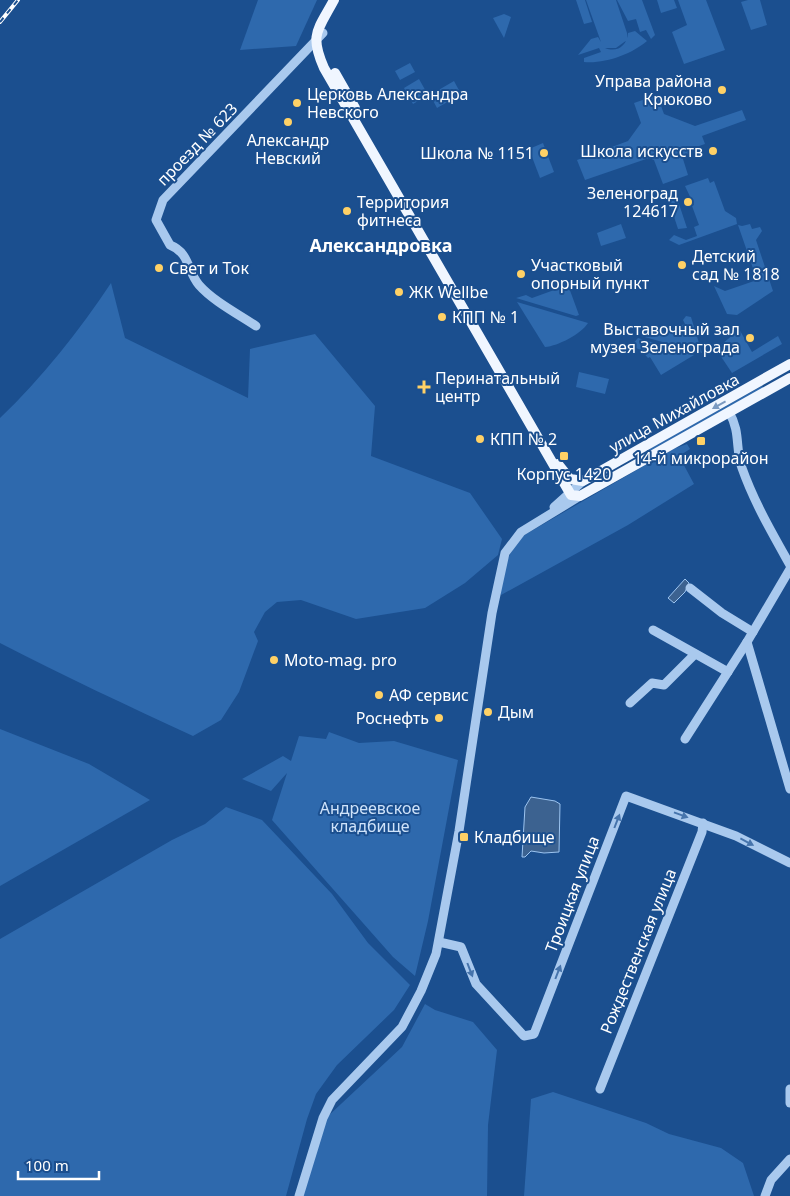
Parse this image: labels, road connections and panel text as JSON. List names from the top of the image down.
{
  "streets": {
    "main road": ["улица Михайловка"],
    "street": ["проезд № 623", "Троицкая улица", "Рождественская улица"]
  },
  "crossings": [
    ["Троицкая улица", "Рождественская улица"]
  ],
  "districts": ["Александровка"],
  "parks": ["Андреевское кладбище"],
  "places": {
    "other": [
      "Управа района Крюково",
      "Церковь Александра Невского",
      "Александр Невский",
      "Школа искусств",
      "Школа № 1151",
      "Зеленоград 124617",
      "Территория фитнеса",
      "Детский сад № 1818",
      "Свет и Ток",
      "Участковый опорный пункт",
      "ЖК Wellbe",
      "КПП № 1",
      "Выставочный зал музея Зеленограда",
      "КПП № 2",
      "Moto-mag. pro",
      "АФ сервис",
      "Дым",
      "Роснефть"
    ],
    "health": ["Перинатальный центр"],
    "transit": ["14-й микрорайон", "Корпус 1420", "Кладбище"]
  },
  "scale_bar": "100 m"
}
